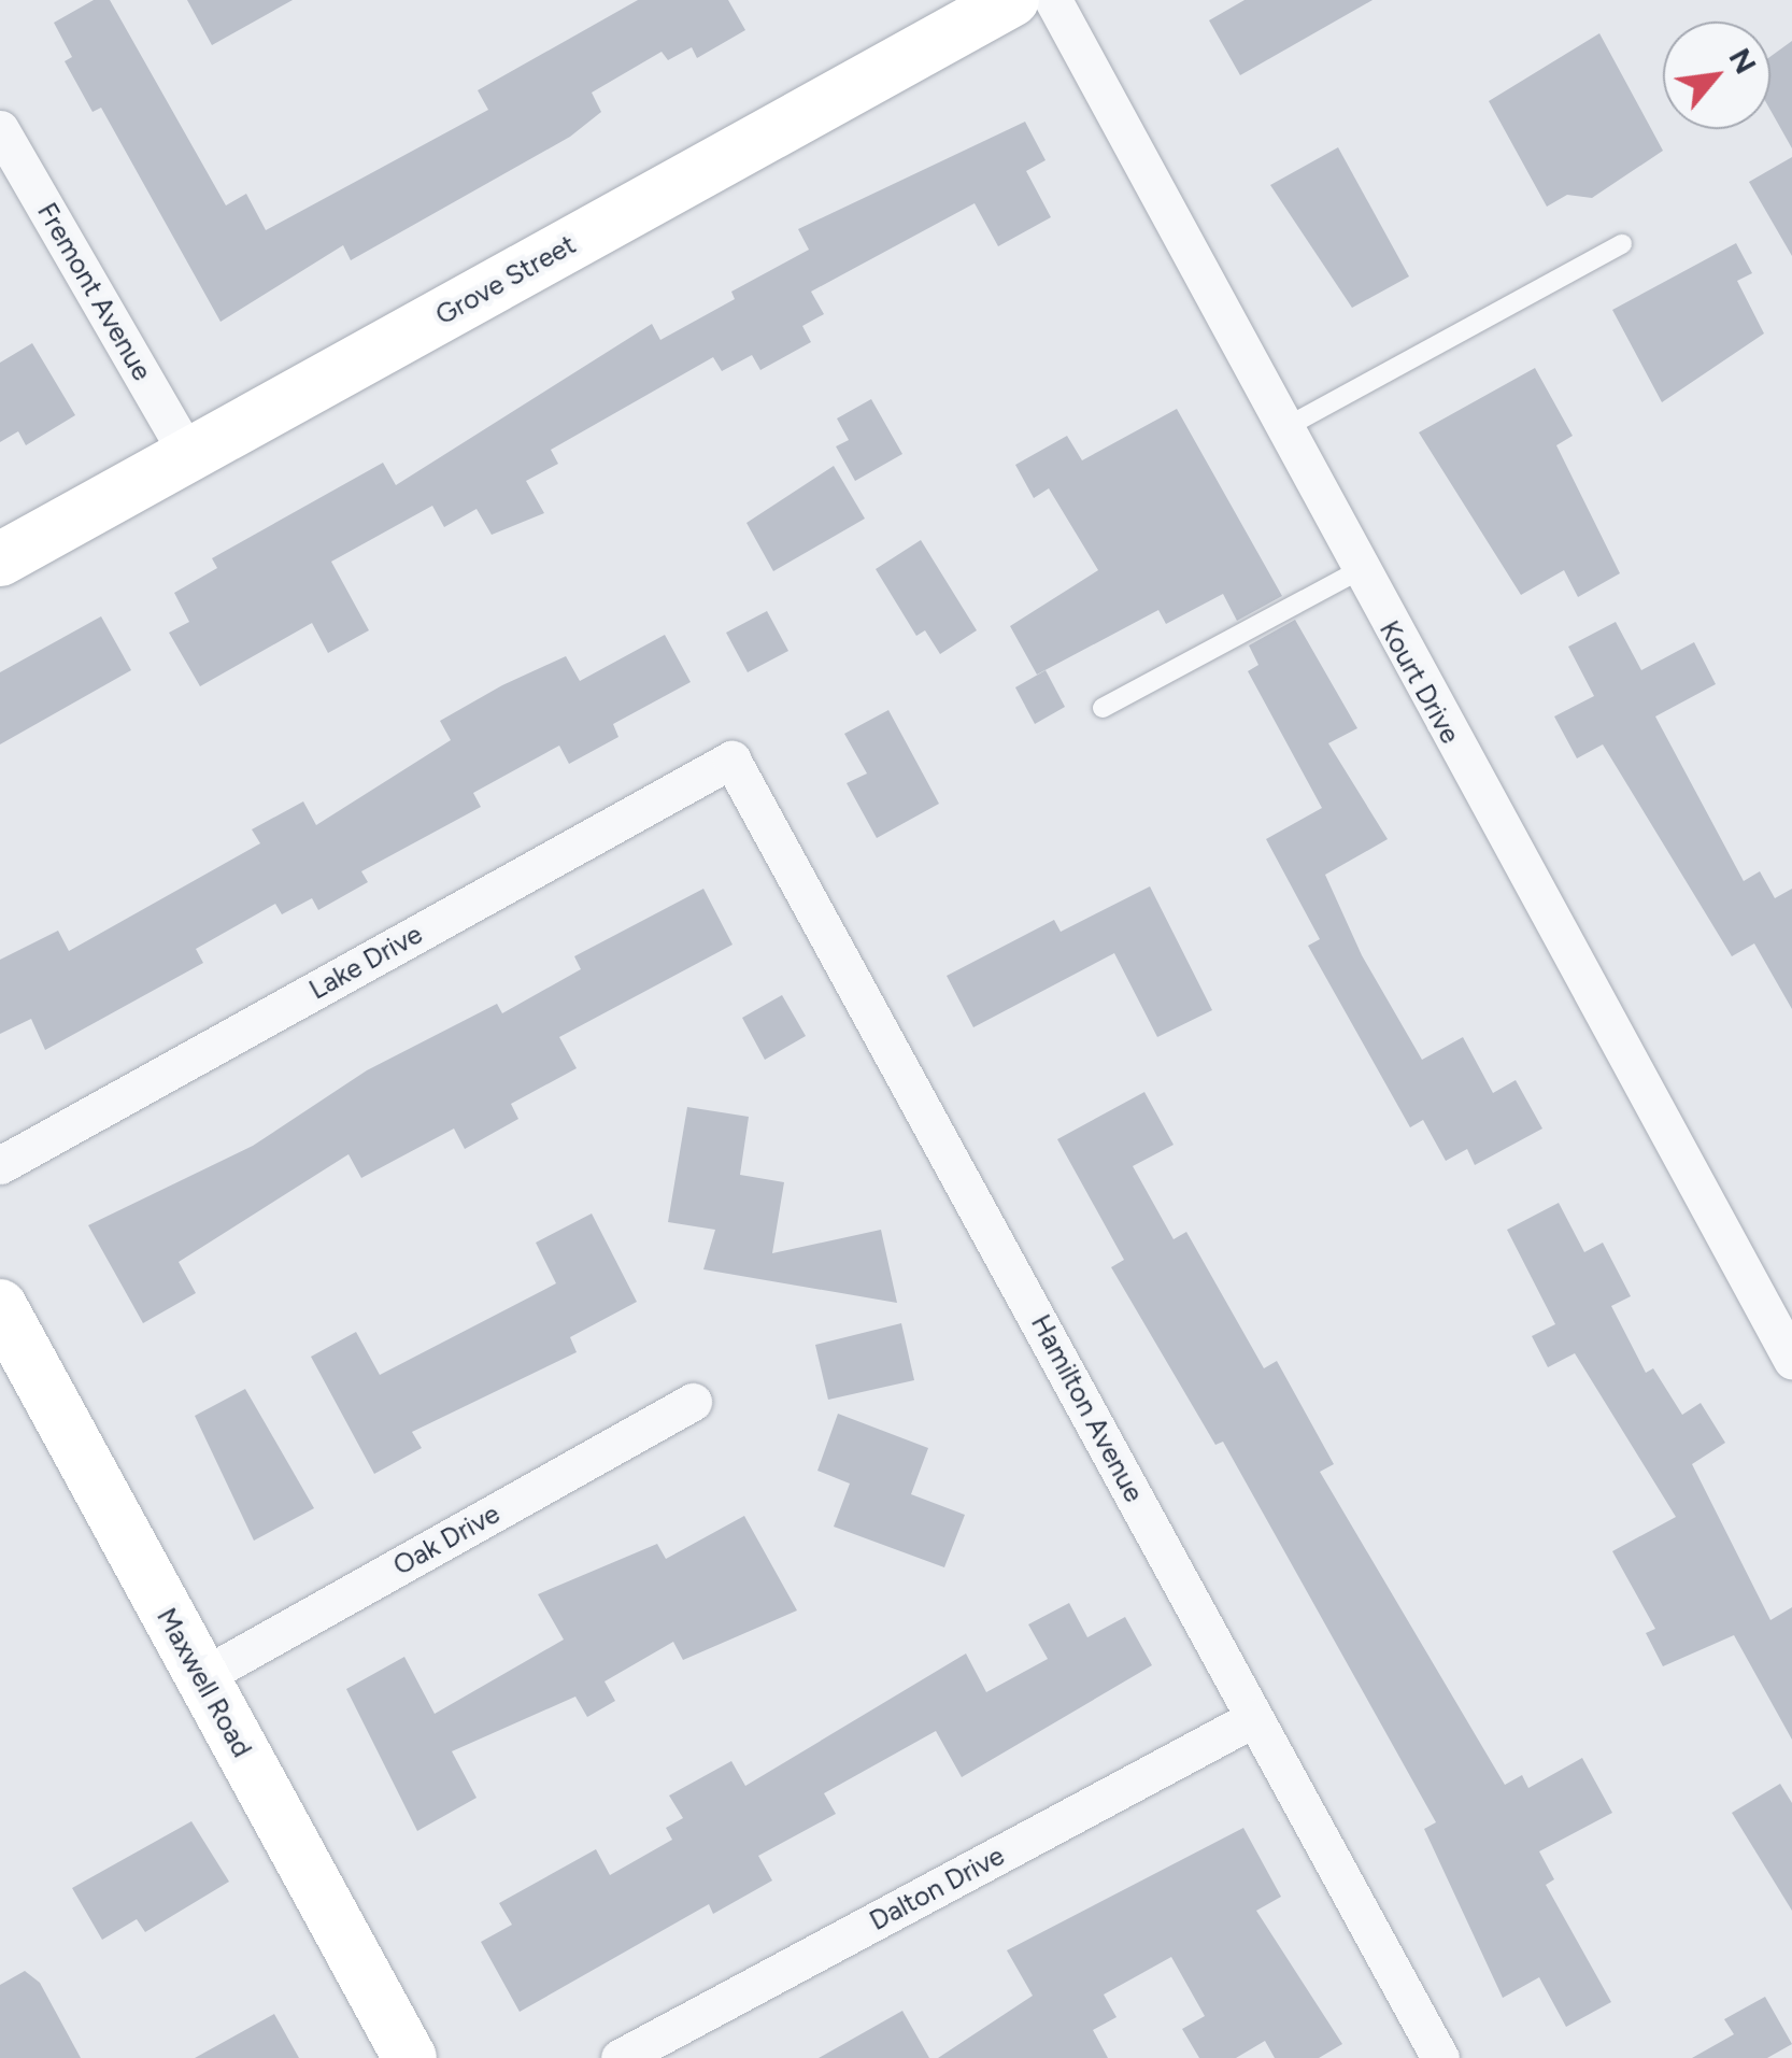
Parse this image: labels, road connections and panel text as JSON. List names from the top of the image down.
{
  "streets": {
    "street": [
      "Grove Street",
      "Fremont Avenue",
      "Kourt Drive",
      "Lake Drive",
      "Hamilton Avenue",
      "Oak Drive",
      "Maxwell Road",
      "Dalton Drive"
    ]
  },
  "crossings": [
    ["Grove Street", "Fremont Avenue"],
    ["Lake Drive", "Hamilton Avenue"],
    ["Hamilton Avenue", "Dalton Drive"],
    ["Oak Drive", "Maxwell Road"]
  ],
  "north": "top right"
}
